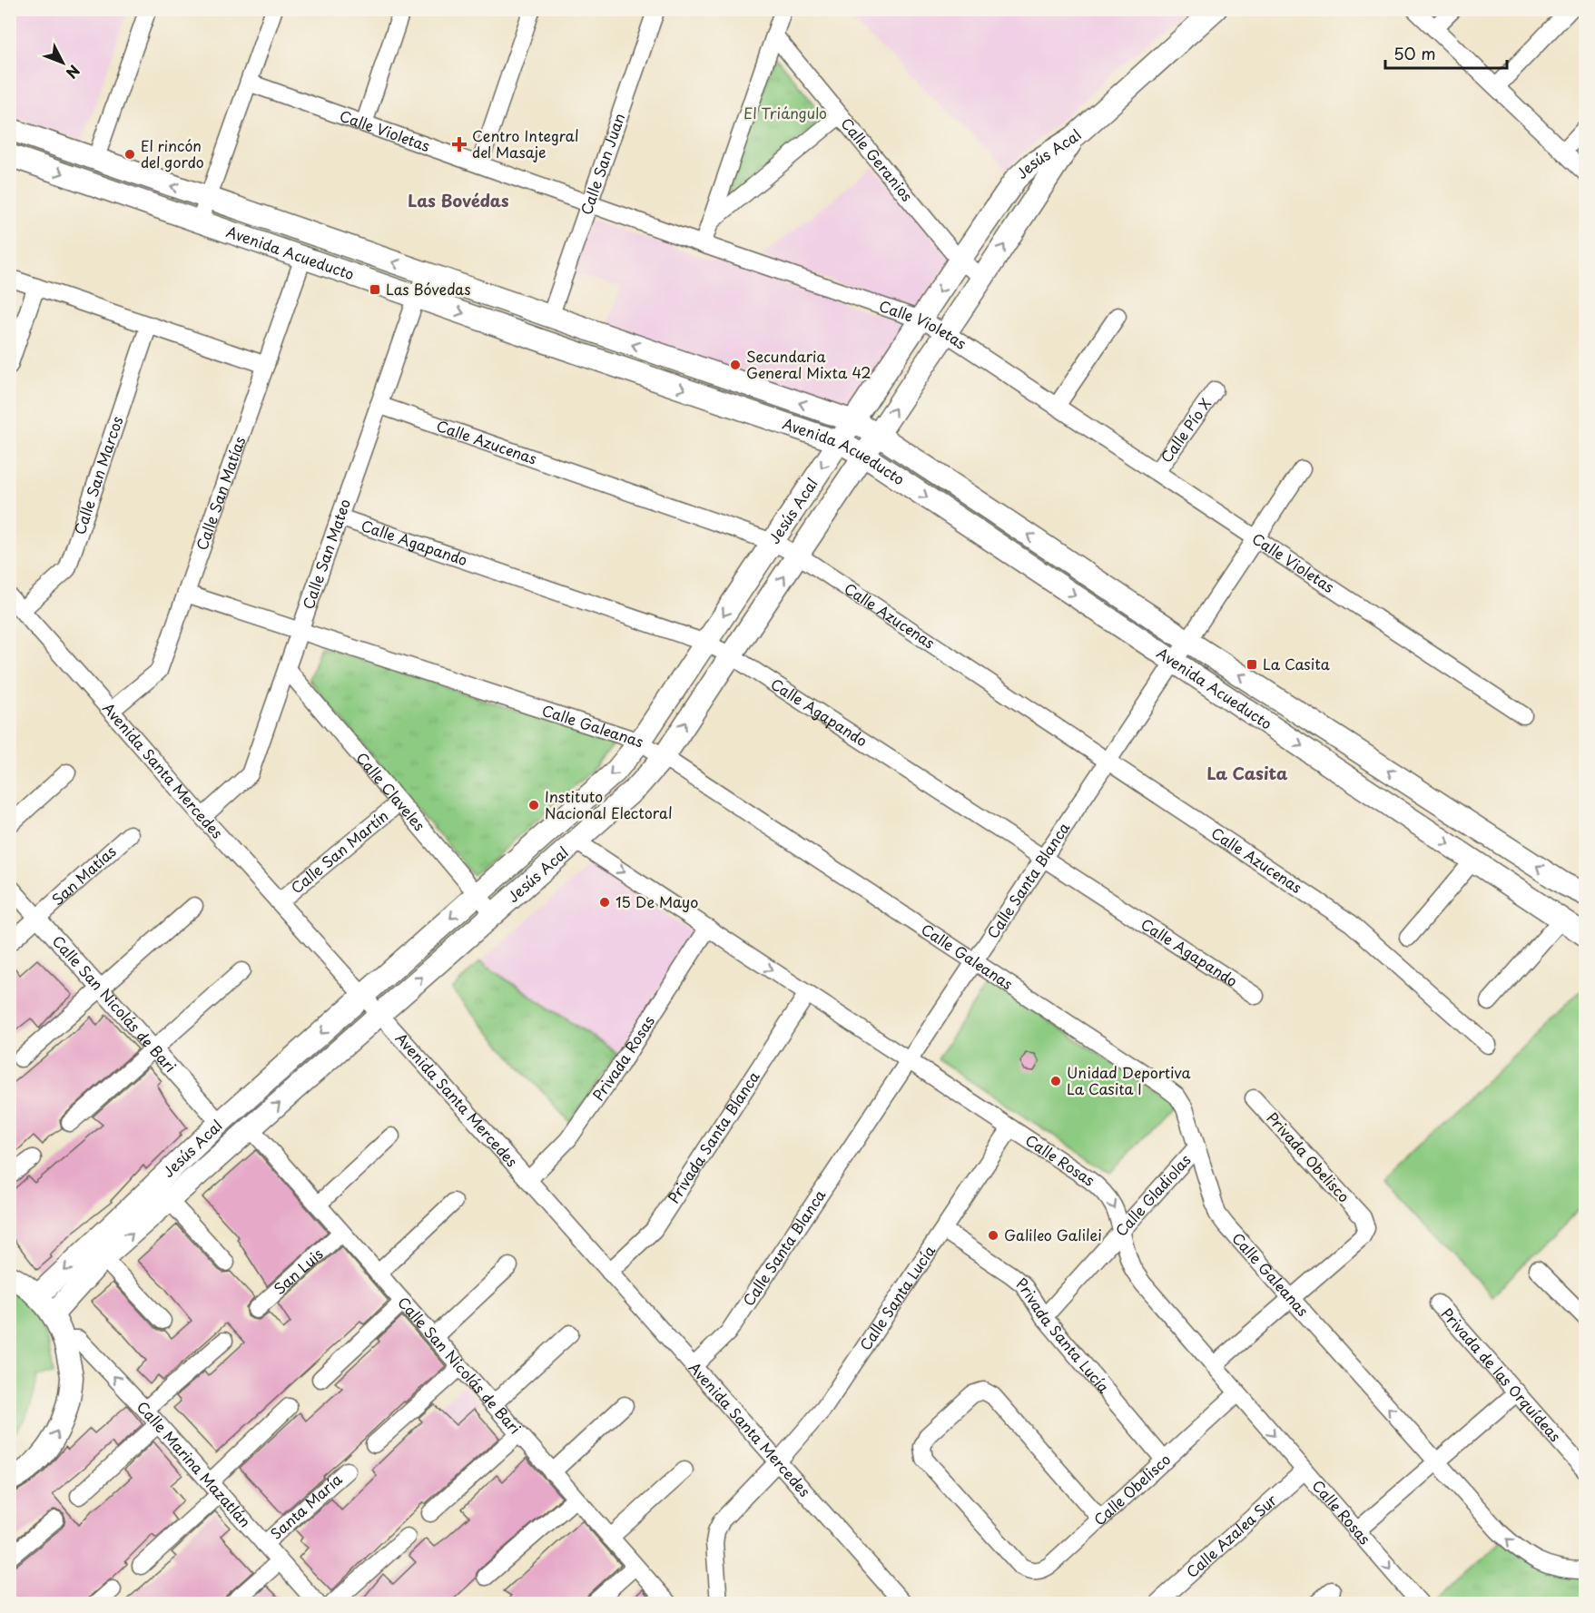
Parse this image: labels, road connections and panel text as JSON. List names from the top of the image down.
{
  "streets": {
    "street": [
      "Calle Violetas",
      "Calle Geranios",
      "Calle San Juan",
      "Jesús Acal",
      "Avenida Acueducto",
      "Calle Pío X",
      "Calle Azucenas",
      "Calle San Marcos",
      "Calle San Matías",
      "Calle Agapando",
      "Calle San Mateo",
      "Calle Galeanas",
      "Avenida Santa Mercedes",
      "Calle Claveles",
      "Calle San Martín",
      "San Matías",
      "Calle Santa Blanca",
      "Calle San Nicolás de Bari",
      "Privada Rosas",
      "Privada Santa Blanca",
      "Privada Obelisco",
      "Calle Rosas",
      "Calle Gladiolas",
      "San Luis",
      "Calle Santa Lucía",
      "Privada Santa Lucía",
      "Privada de las Orquídeas",
      "Calle Marina Mazatlán",
      "Calle Obelisco",
      "Santa María",
      "Calle Azalea Sur"
    ]
  },
  "crossings": [
    ["Calle Violetas", "Calle San Juan"],
    ["Calle Violetas", "Jesús Acal"],
    ["Calle Violetas", "Calle Pío X"],
    ["Calle Violetas", "Calle Santa Blanca"],
    ["Calle Geranios", "Jesús Acal"],
    ["Calle San Juan", "Avenida Acueducto"],
    ["Jesús Acal", "Avenida Acueducto"],
    ["Jesús Acal", "Calle Azucenas"],
    ["Jesús Acal", "Calle Agapando"],
    ["Jesús Acal", "Calle Galeanas"],
    ["Jesús Acal", "Avenida Santa Mercedes"],
    ["Jesús Acal", "Calle Claveles"],
    ["Jesús Acal", "Calle San Nicolás de Bari"],
    ["Jesús Acal", "Calle Rosas"],
    ["Avenida Acueducto", "Calle San Matías"],
    ["Avenida Acueducto", "Calle San Mateo"],
    ["Avenida Acueducto", "Calle Santa Blanca"],
    ["Calle Azucenas", "Calle San Mateo"],
    ["Calle Azucenas", "Calle Santa Blanca"],
    ["Calle San Marcos", "Avenida Santa Mercedes"],
    ["Calle San Matías", "Calle Galeanas"],
    ["Calle San Matías", "Avenida Santa Mercedes"],
    ["Calle Agapando", "Calle San Mateo"],
    ["Calle Agapando", "Calle Santa Blanca"],
    ["Calle San Mateo", "Calle Galeanas"],
    ["Calle San Mateo", "Avenida Santa Mercedes"],
    ["Calle San Mateo", "Calle Claveles"],
    ["Calle Galeanas", "Calle Santa Blanca"],
    ["Calle Galeanas", "Privada Obelisco"],
    ["Calle Galeanas", "Calle Gladiolas"],
    ["Avenida Santa Mercedes", "Calle San Martín"],
    ["Avenida Santa Mercedes", "Calle Santa Blanca"],
    ["Avenida Santa Mercedes", "Privada Rosas"],
    ["Avenida Santa Mercedes", "Privada Santa Blanca"],
    ["Avenida Santa Mercedes", "Calle Santa Lucía"],
    ["Calle Claveles", "Calle San Martín"],
    ["San Matías", "Calle San Nicolás de Bari"],
    ["Calle Santa Blanca", "Calle Rosas"],
    ["Calle San Nicolás de Bari", "San Luis"],
    ["Privada Rosas", "Calle Rosas"],
    ["Privada Santa Blanca", "Calle Rosas"],
    ["Calle Rosas", "Calle Gladiolas"],
    ["Calle Rosas", "Calle Santa Lucía"],
    ["Calle Rosas", "Calle Obelisco"],
    ["Calle Rosas", "Calle Azalea Sur"],
    ["Calle Gladiolas", "Privada Santa Lucía"],
    ["Calle Santa Lucía", "Privada Santa Lucía"],
    ["Privada Santa Lucía", "Calle Obelisco"],
    ["Calle Marina Mazatlán", "Santa María"]
  ],
  "one_way": ["Calle Rosas"],
  "districts": ["Las Bovédas", "La Casita"],
  "parks": ["El Triángulo"],
  "places": {
    "health": ["Centro Integral del Masaje"],
    "other": [
      "El rincón del gordo",
      "Secundaria General Mixta 42",
      "Instituto Nacional Electoral",
      "15 De Mayo",
      "Unidad Deportiva La Casita I",
      "Galileo Galilei"
    ],
    "transit": ["Las Bóvedas", "La Casita"]
  },
  "scale_bar": "50 m",
  "north": "bottom right"
}
